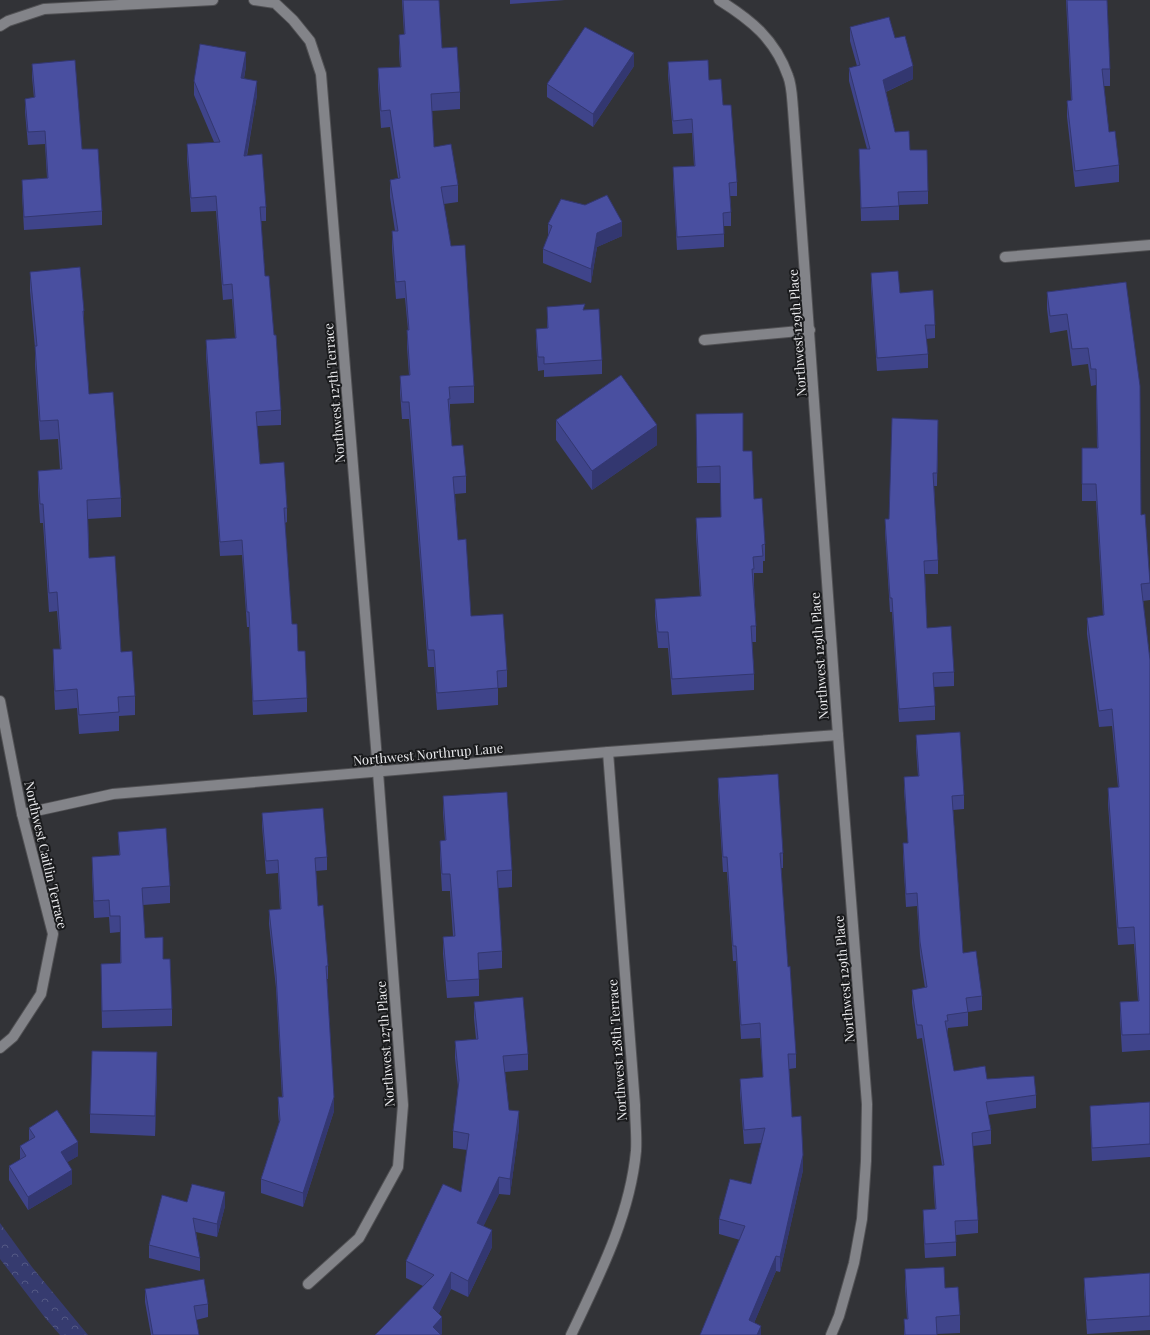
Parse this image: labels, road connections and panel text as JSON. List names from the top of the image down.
{
  "streets": {
    "street": [
      "Northwest 129th Place",
      "Northwest 127th Terrace",
      "Northwest Northrup Lane",
      "Northwest Caitlin Terrace",
      "Northwest 127th Place",
      "Northwest 128th Terrace"
    ]
  },
  "crossings": [
    ["Northwest 129th Place", "Northwest Northrup Lane"],
    ["Northwest 127th Terrace", "Northwest Northrup Lane"],
    ["Northwest 127th Terrace", "Northwest 127th Place"],
    ["Northwest Northrup Lane", "Northwest Caitlin Terrace"],
    ["Northwest Northrup Lane", "Northwest 127th Place"],
    ["Northwest Northrup Lane", "Northwest 128th Terrace"]
  ]
}
